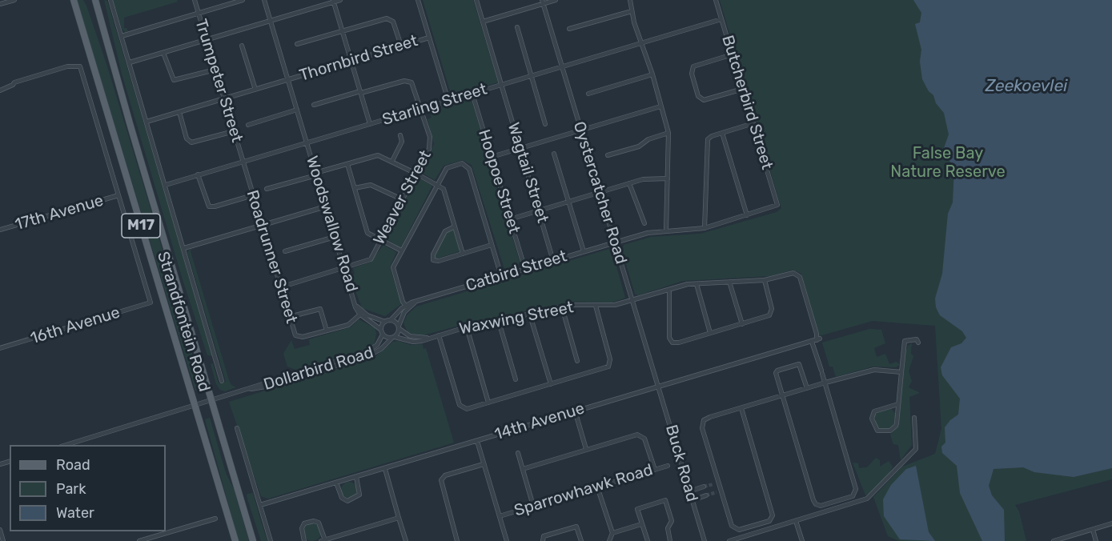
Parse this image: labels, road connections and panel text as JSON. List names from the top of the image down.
{
  "streets": {
    "main road": ["M17", "Strandfontein Road"],
    "street": [
      "Thornbird Street",
      "Trumpeter Street",
      "Butcherbird Street",
      "Starling Street",
      "Wagtail Street",
      "Hoopoe Street",
      "Oystercatcher Road",
      "Weaver Street",
      "17th Avenue",
      "Woodswallow Road",
      "Roadrunner Street",
      "Catbird Street",
      "Waxwing Street",
      "16th Avenue",
      "Dollarbird Road",
      "14th Avenue",
      "Buck Road",
      "Sparrowhawk Road"
    ]
  },
  "crossings": [
    ["Thornbird Street", "Trumpeter Street"],
    ["Thornbird Street", "Woodswallow Road"],
    ["Thornbird Street", "Strandfontein Road"],
    ["Trumpeter Street", "Starling Street"],
    ["Trumpeter Street", "Roadrunner Street"],
    ["Butcherbird Street", "Starling Street"],
    ["Butcherbird Street", "Catbird Street"],
    ["Starling Street", "Wagtail Street"],
    ["Starling Street", "Hoopoe Street"],
    ["Starling Street", "Oystercatcher Road"],
    ["Starling Street", "Weaver Street"],
    ["Starling Street", "Woodswallow Road"],
    ["Starling Street", "Roadrunner Street"],
    ["Starling Street", "Strandfontein Road"],
    ["Wagtail Street", "Catbird Street"],
    ["Hoopoe Street", "Catbird Street"],
    ["Oystercatcher Road", "Catbird Street"],
    ["Oystercatcher Road", "Waxwing Street"],
    ["Oystercatcher Road", "14th Avenue"],
    ["Oystercatcher Road", "Buck Road"],
    ["Weaver Street", "Woodswallow Road"],
    ["Weaver Street", "Roadrunner Street"],
    ["17th Avenue", "16th Avenue"],
    ["Woodswallow Road", "Roadrunner Street"],
    ["Woodswallow Road", "Catbird Street"],
    ["Woodswallow Road", "Waxwing Street"],
    ["Woodswallow Road", "Dollarbird Road"],
    ["Catbird Street", "Waxwing Street"],
    ["Catbird Street", "Dollarbird Road"],
    ["Waxwing Street", "Dollarbird Road"],
    ["Waxwing Street", "14th Avenue"],
    ["Strandfontein Road", "Dollarbird Road"],
    ["14th Avenue", "Buck Road"]
  ],
  "water": ["Zeekoevlei"],
  "parks": ["False Bay Nature Reserve"],
  "legend": ["Road", "Park", "Water"]
}
